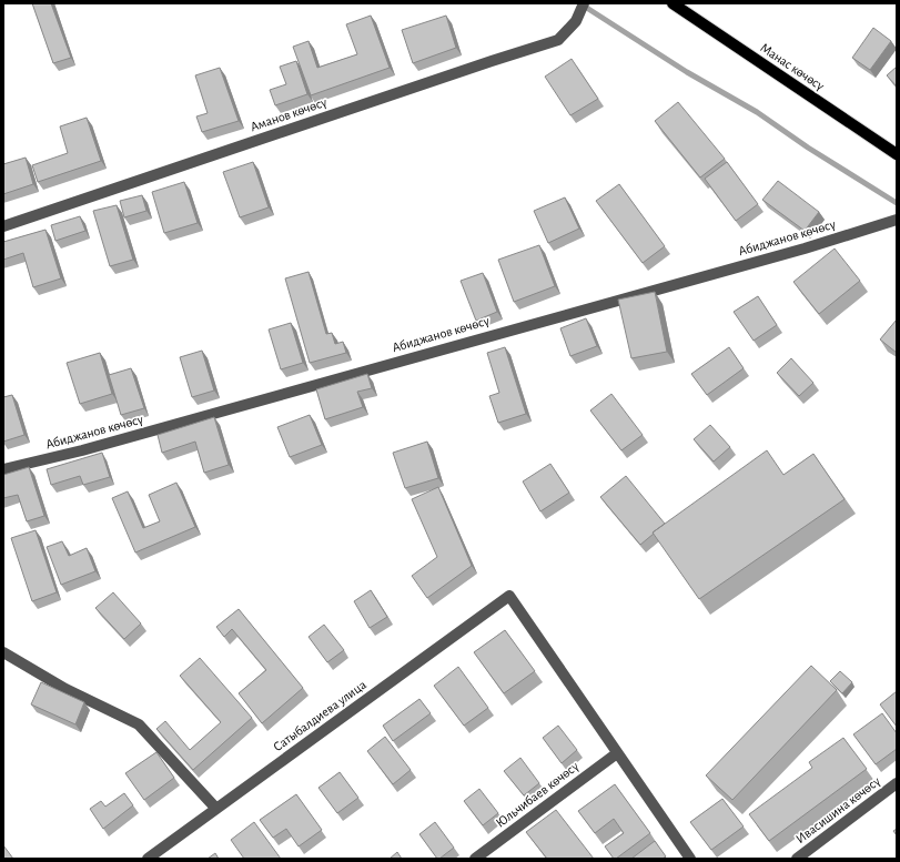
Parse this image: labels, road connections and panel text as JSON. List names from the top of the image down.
{
  "streets": {
    "main road": ["Манас көчөсү"],
    "street": [
      "Аманов көчөсү",
      "Абиджанов көчөсү",
      "Сатыбалдиева улица",
      "Юльчибаев көчөсү",
      "Ивасишина көчөсү"
    ]
  },
  "crossings": [
    ["Сатыбалдиева улица", "Юльчибаев көчөсү"]
  ]
}
